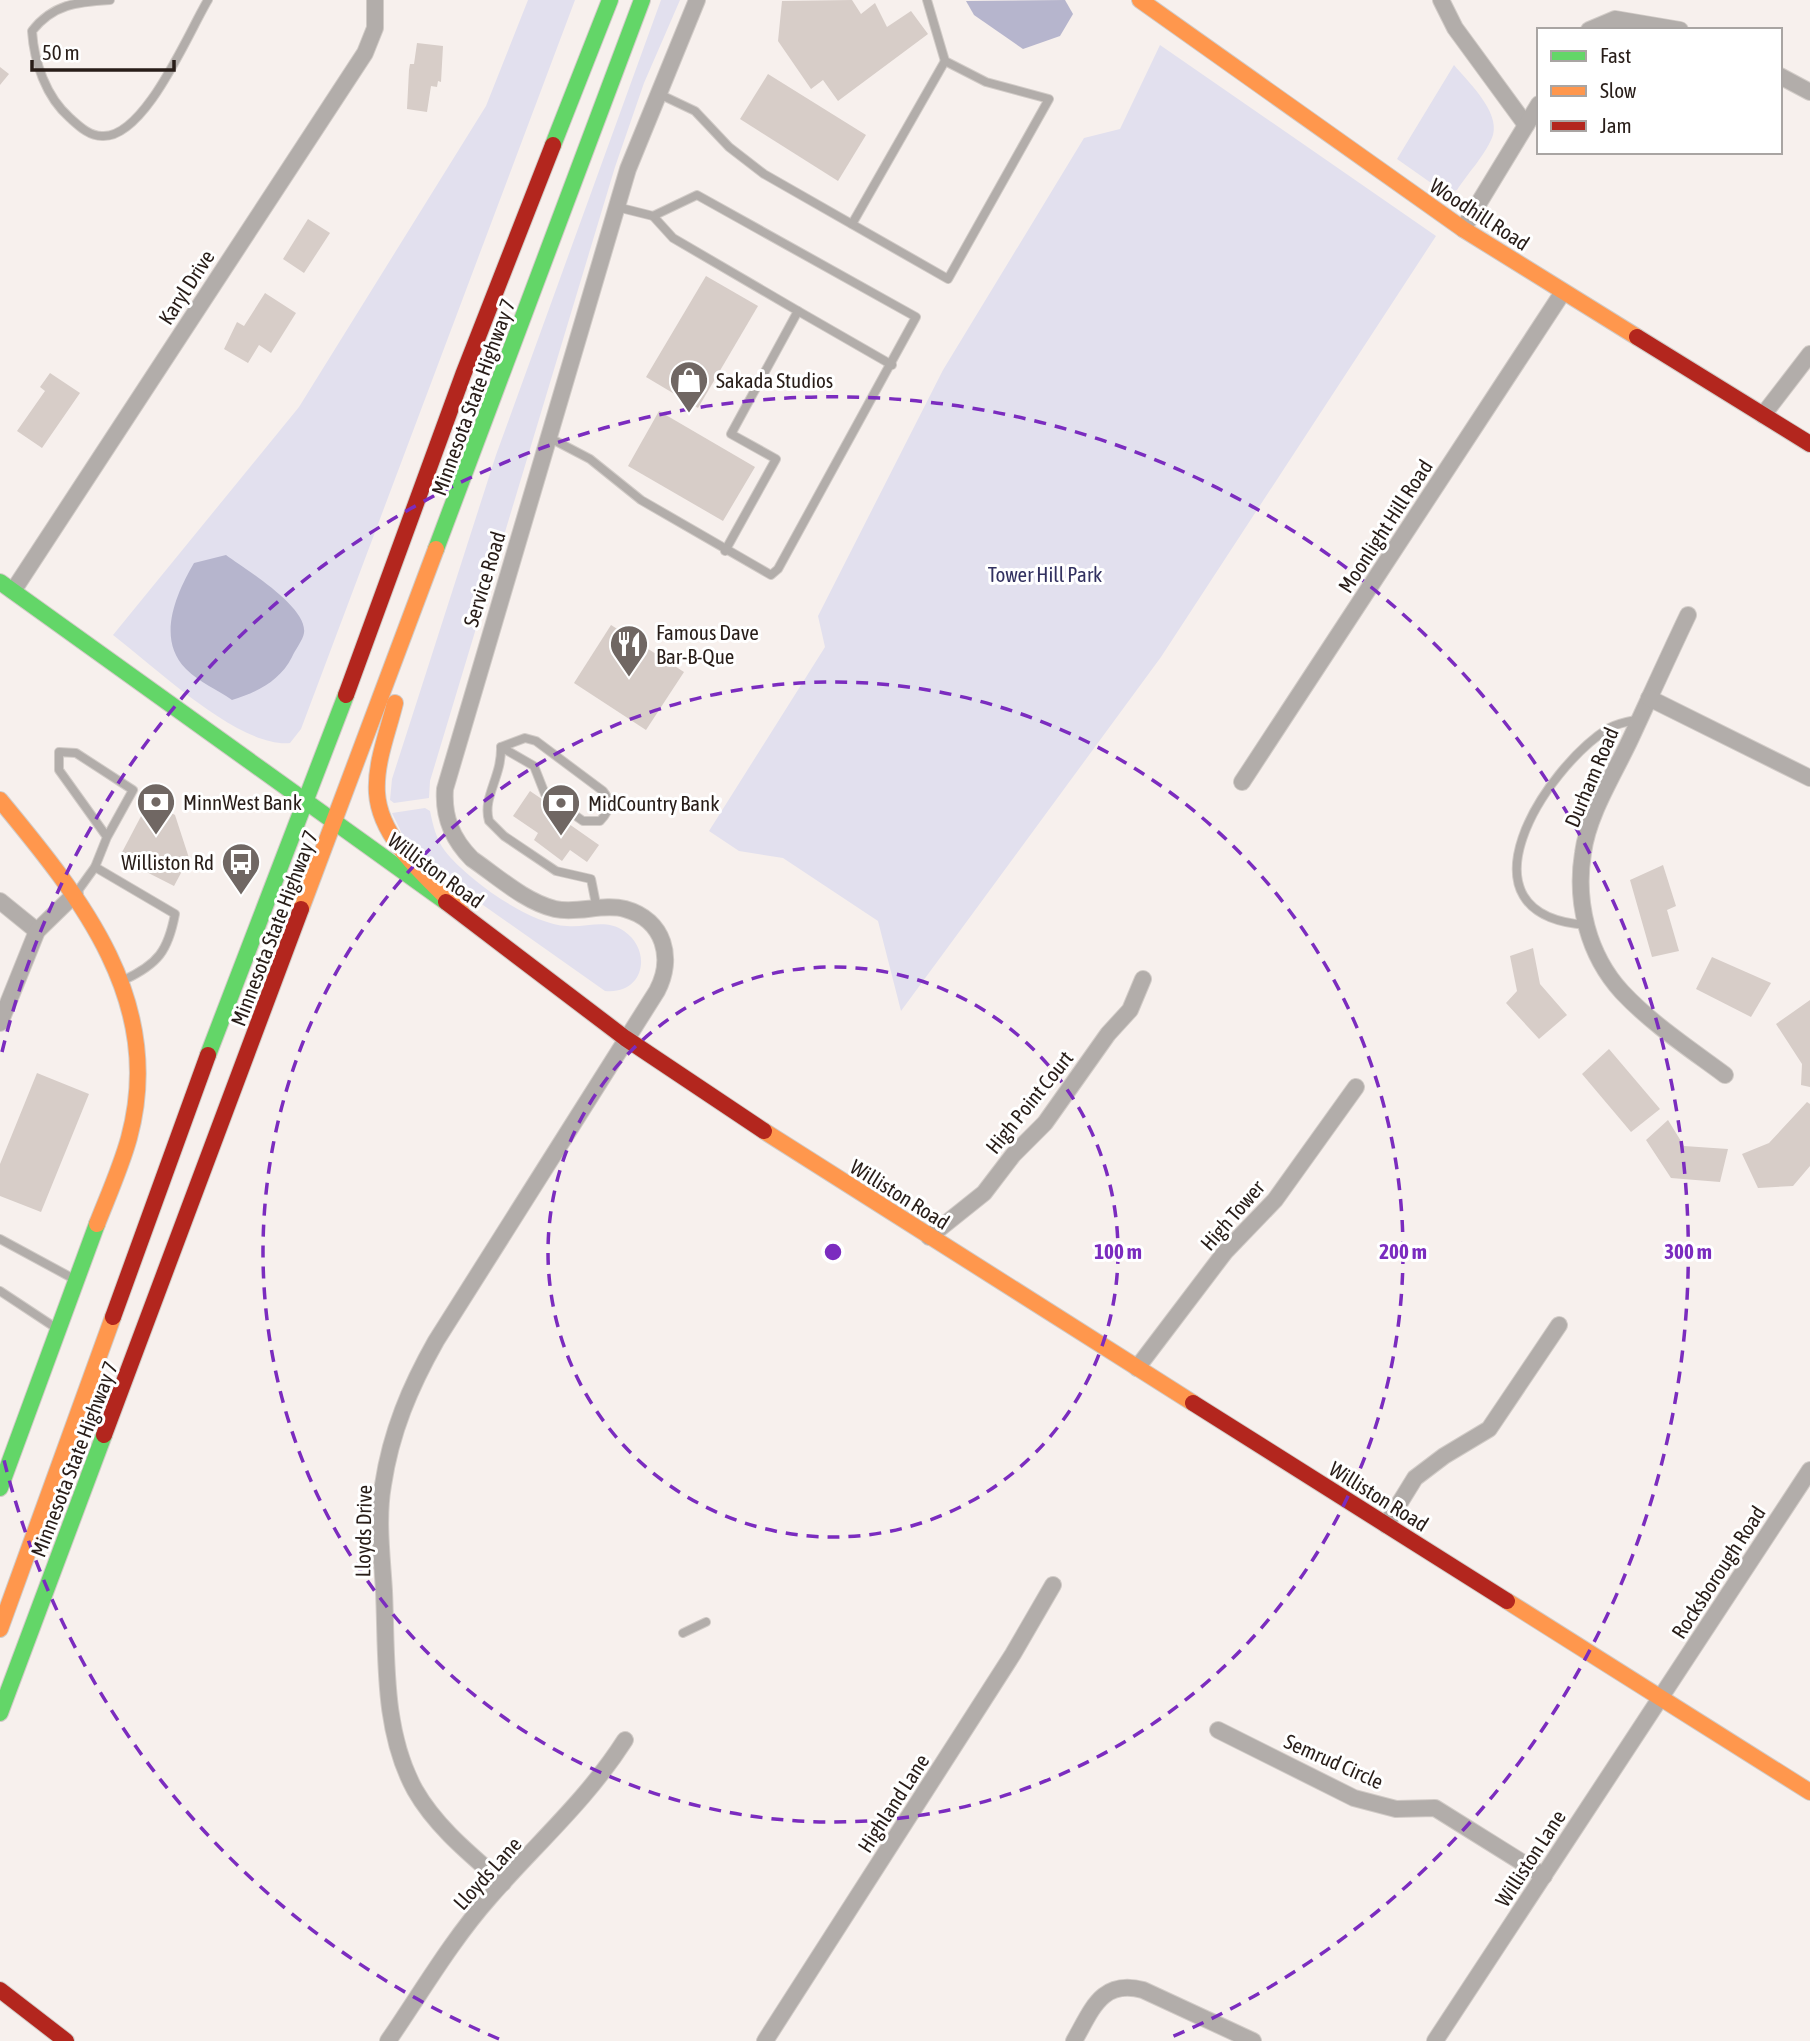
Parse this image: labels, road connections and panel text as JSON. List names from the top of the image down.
{
  "streets": {
    "main road": ["Woodhill Road", "Minnesota State Highway 7", "Williston Road"],
    "street": [
      "Karyl Drive",
      "Moonlight Hill Road",
      "Service Road",
      "Durham Road",
      "High Point Court",
      "High Tower",
      "Lloyds Drive",
      "Rocksborough Road",
      "Semrud Circle",
      "Highland Lane",
      "Williston Lane",
      "Lloyds Lane"
    ]
  },
  "crossings": [
    ["Woodhill Road", "Moonlight Hill Road"],
    ["Karyl Drive", "Williston Road"],
    ["Minnesota State Highway 7", "Williston Road"],
    ["Service Road", "Williston Road"],
    ["Service Road", "Lloyds Drive"],
    ["Williston Road", "High Point Court"],
    ["Williston Road", "High Tower"],
    ["Williston Road", "Lloyds Drive"],
    ["Williston Road", "Rocksborough Road"],
    ["Williston Road", "Williston Lane"],
    ["Lloyds Drive", "Lloyds Lane"],
    ["Rocksborough Road", "Williston Lane"],
    ["Semrud Circle", "Williston Lane"]
  ],
  "parks": ["Tower Hill Park"],
  "places": {
    "shop": ["Sakada Studios"],
    "restaurant": ["Famous Dave Bar-B-Que"],
    "bank": ["MinnWest Bank", "MidCountry Bank"],
    "bus stop": ["Williston Rd"]
  },
  "legend": ["Fast", "Slow", "Jam"],
  "scale_bar": "50 m",
  "rings": ["100 m", "200 m", "300 m"]
}
